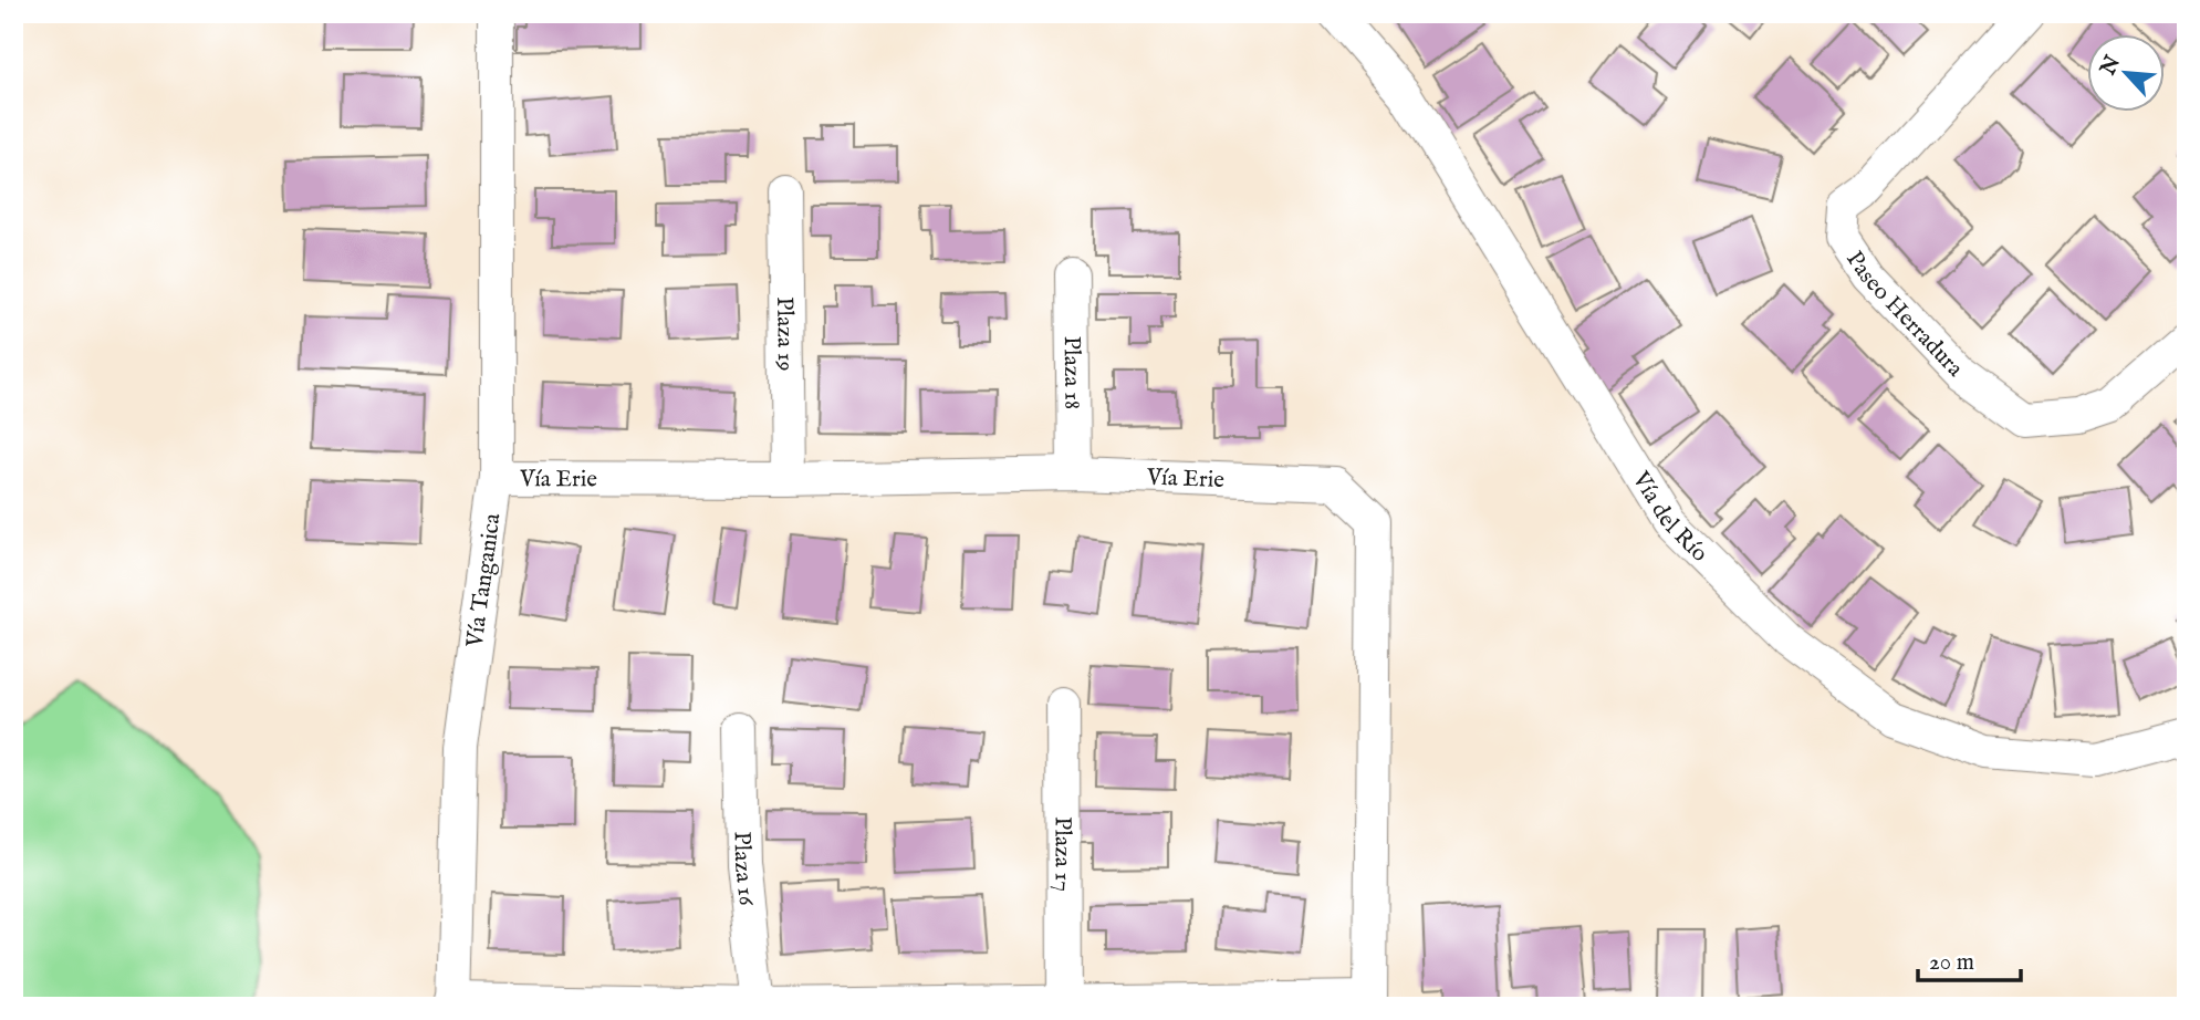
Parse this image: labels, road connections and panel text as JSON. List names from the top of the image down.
{
  "streets": {
    "street": [
      "Paseo Herradura",
      "Plaza 19",
      "Plaza 18",
      "Vía Erie",
      "Vía del Río",
      "Vía Tanganica",
      "Plaza 17",
      "Plaza 16"
    ]
  },
  "crossings": [
    ["Plaza 19", "Vía Erie"],
    ["Plaza 18", "Vía Erie"],
    ["Vía Erie", "Vía Tanganica"]
  ],
  "scale_bar": "20 m",
  "north": "top left"
}
